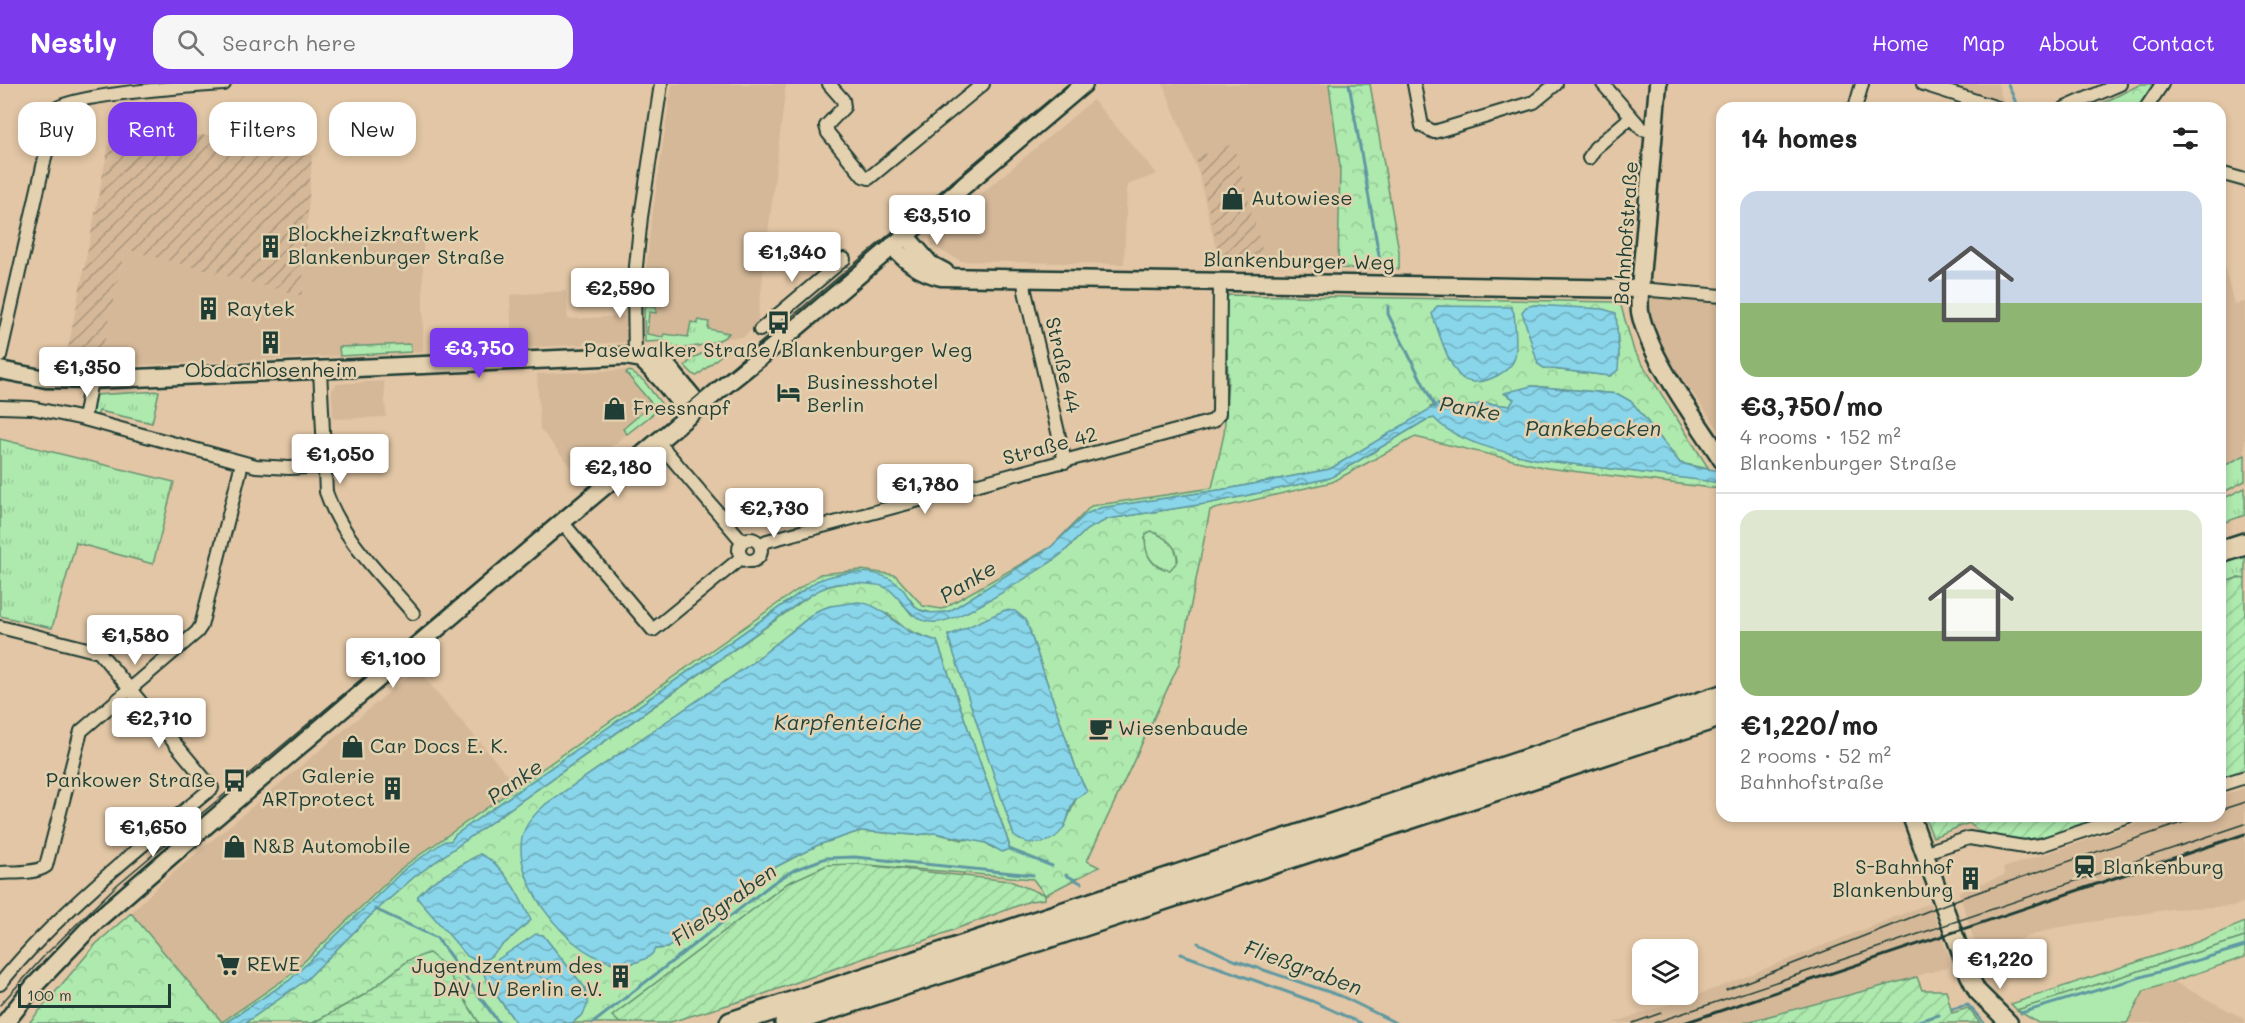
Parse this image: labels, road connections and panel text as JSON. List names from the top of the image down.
{
  "streets": {
    "main road": ["Bahnhofstraße", "Blankenburger Weg"],
    "street": ["Straße 44", "Straße 42"]
  },
  "crossings": [
    ["Bahnhofstraße", "Blankenburger Weg"],
    ["Blankenburger Weg", "Straße 44"],
    ["Blankenburger Weg", "Straße 42"],
    ["Straße 44", "Straße 42"]
  ],
  "water": [
    "Panke",
    "Pankebecken",
    "Karpfenteiche",
    "Fließgraben"
  ],
  "places": {
    "shop": [
      "Autowiese",
      "Fressnapf",
      "Car Docs E. K.",
      "N&B Automobile"
    ],
    "building": [
      "Blockheizkraftwerk Blankenburger Straße",
      "Raytek",
      "Obdachlosenheim",
      "Galerie ARTprotect",
      "S-Bahnhof Blankenburg",
      "Jugendzentrum des DAV LV Berlin e.V."
    ],
    "bus stop": ["Pasewalker Straße/Blankenburger Weg", "Pankower Straße"],
    "hotel": ["Businesshotel Berlin"],
    "cafe": ["Wiesenbaude"],
    "station": ["Blankenburg"],
    "supermarket": ["REWE"]
  },
  "scale_bar": "100 m",
  "page": {
    "header": "Nestly",
    "search": "Search here",
    "nav": [
      "Home",
      "Map",
      "About",
      "Contact"
    ],
    "chip": [
      "Buy",
      "Rent",
      "Filters",
      "New"
    ],
    "heading": "14 homes",
    "list": [
      {
        "name": "€3,750/mo",
        "note": "4 rooms · 152 m² · Blankenburger Straße"
      },
      {
        "name": "€1,220/mo",
        "note": "2 rooms · 52 m² · Bahnhofstraße"
      }
    ],
    "price": [
      "€3,510",
      "€1,340",
      "€2,590",
      "€3,750",
      "€1,350",
      "€1,050",
      "€2,180",
      "€1,780",
      "€2,730",
      "€1,580",
      "€1,100",
      "€2,710",
      "€1,650",
      "€1,220"
    ],
    "scale": "100 m"
  }
}
